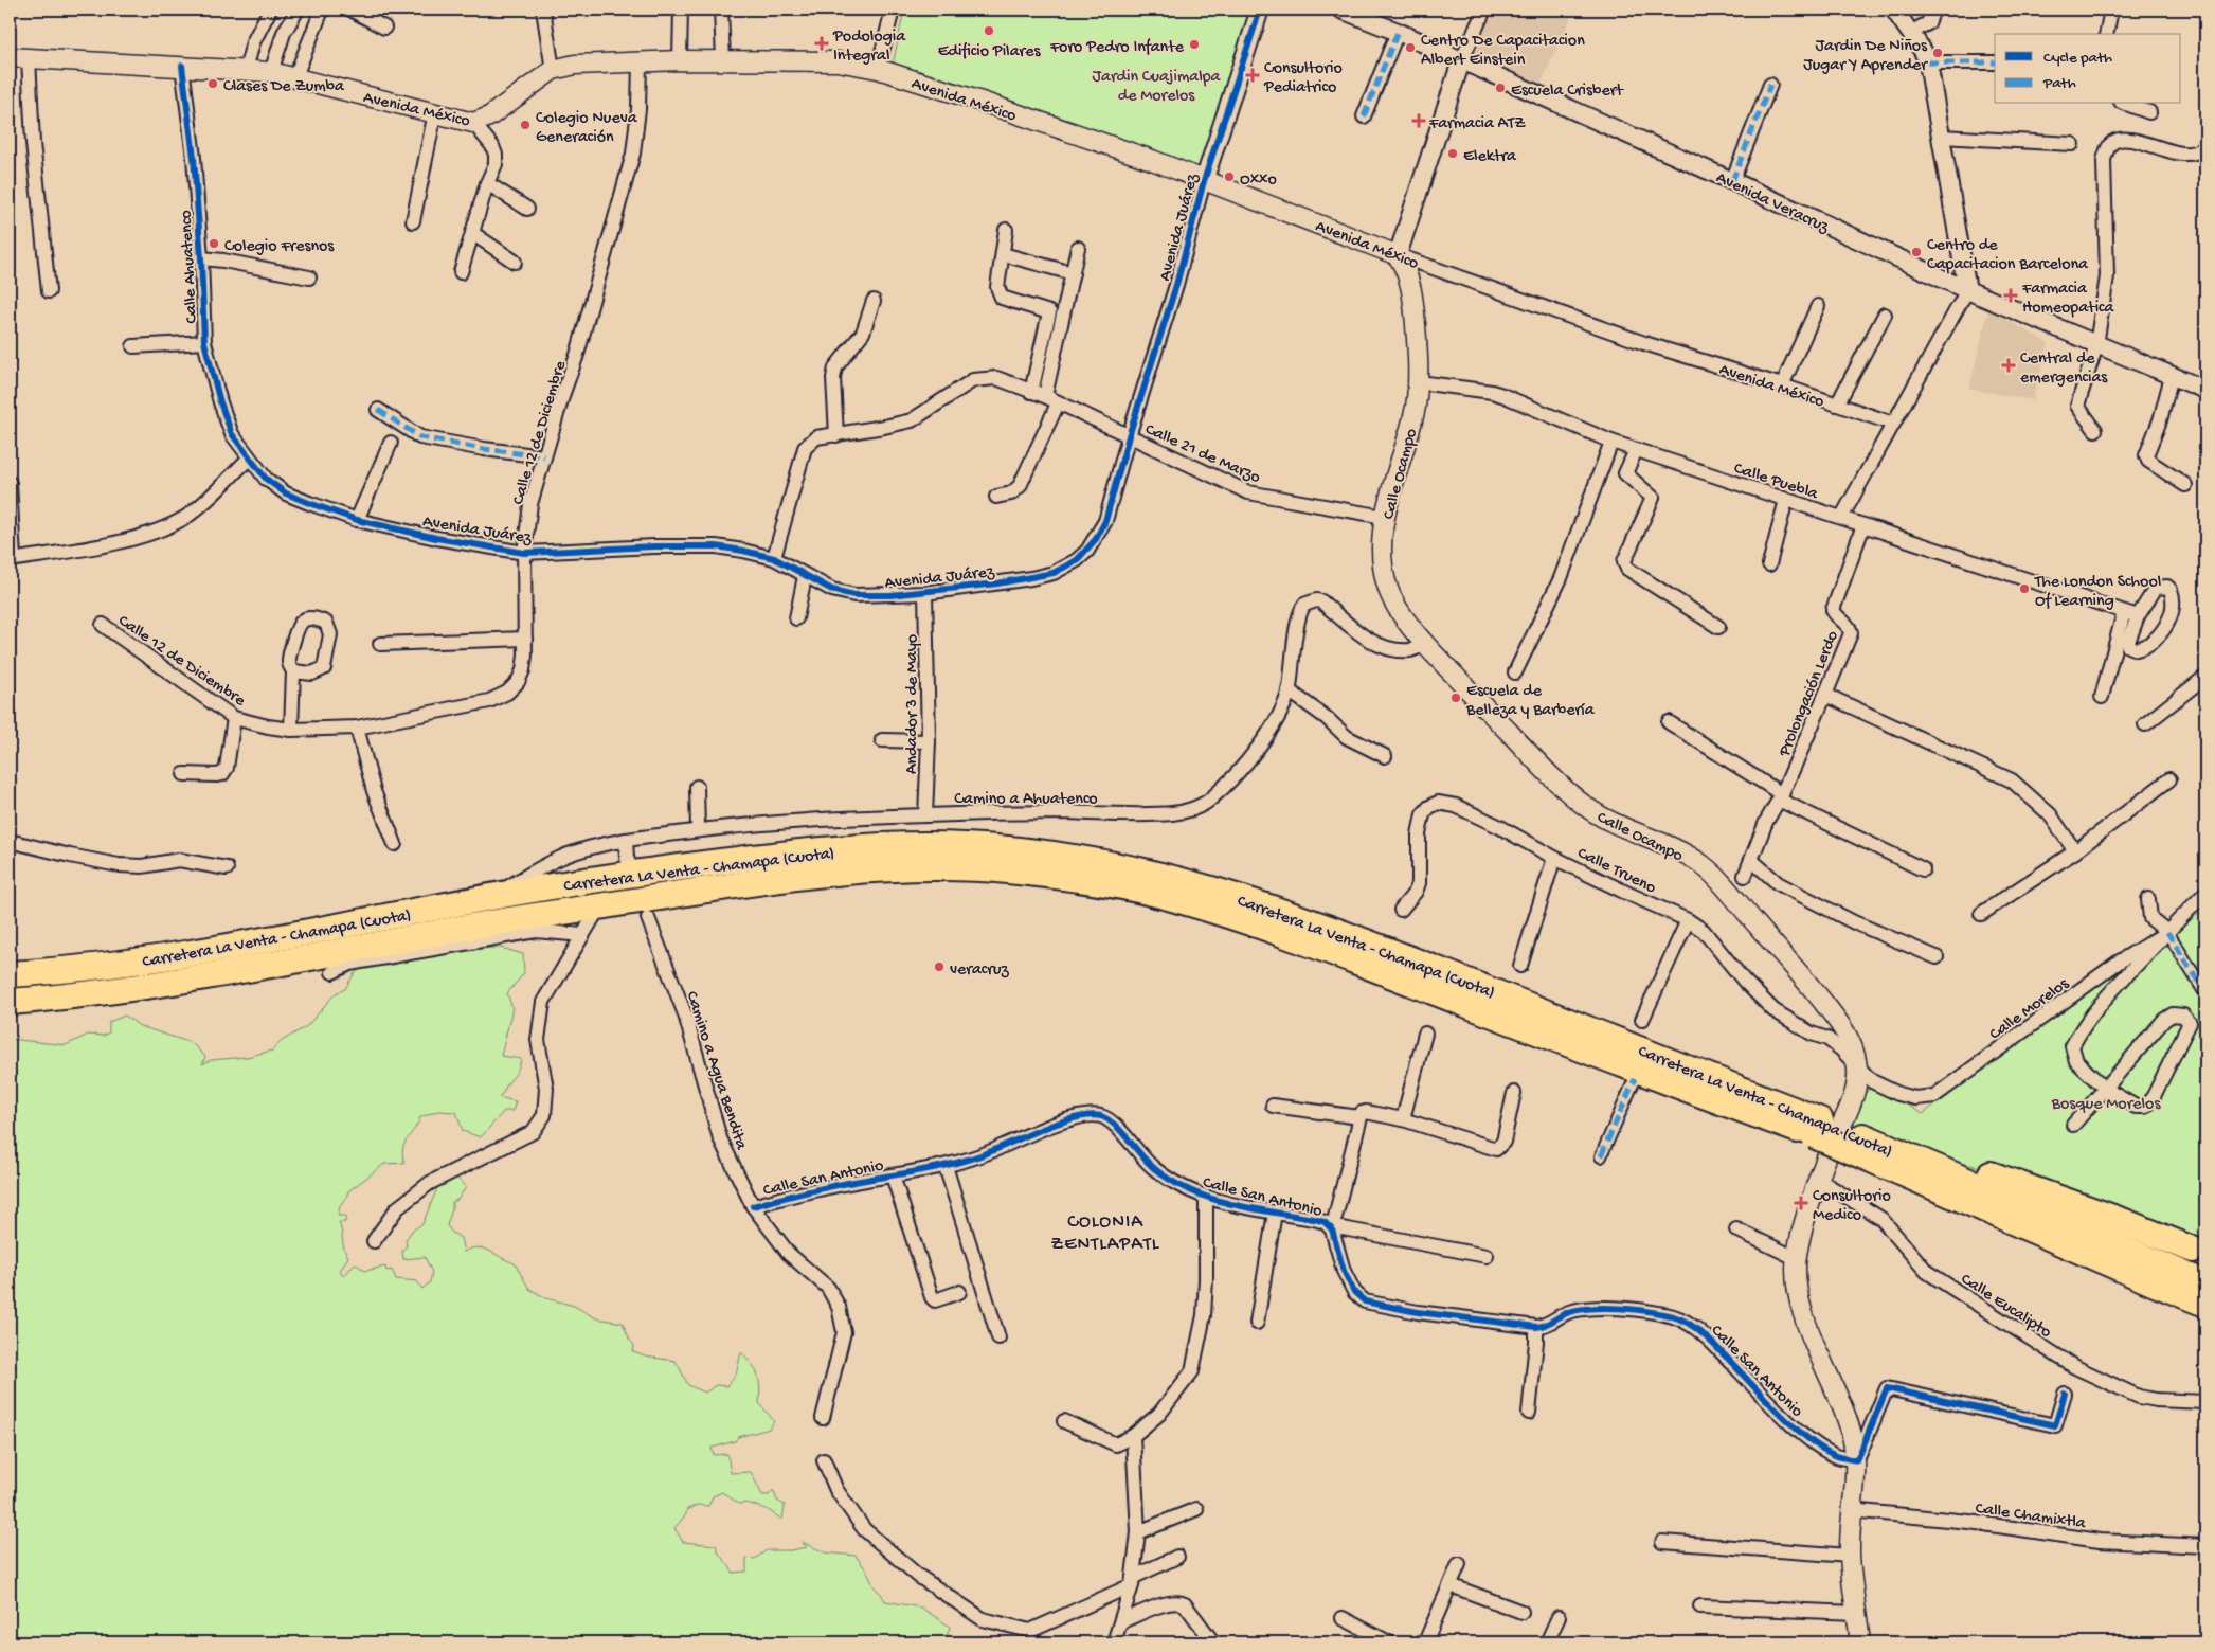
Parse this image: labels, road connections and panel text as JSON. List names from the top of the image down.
{
  "streets": {
    "highway": ["Carretera La Venta - Chamapa (Cuota)"],
    "main road": ["Avenida México", "Calle Ocampo"],
    "street": [
      "Avenida Veracruz",
      "Avenida Juárez",
      "Calle Ahuatenco",
      "Calle 12 de Diciembre",
      "Calle 21 de Marzo",
      "Calle Puebla",
      "Prolongación Lerdo",
      "Andador 3 de Mayo",
      "Camino a Ahuatenco",
      "Calle Trueno",
      "Calle Morelos",
      "Camino a Agua Bendita",
      "Calle San Antonio",
      "Calle Eucalipto",
      "Calle Chamixtla"
    ]
  },
  "crossings": [
    ["Avenida México", "Avenida Juárez"],
    ["Avenida México", "Calle Ahuatenco"],
    ["Avenida México", "Calle 12 de Diciembre"],
    ["Avenida México", "Calle Ocampo"],
    ["Avenida Juárez", "Calle Ahuatenco"],
    ["Avenida Juárez", "Calle 12 de Diciembre"],
    ["Avenida Juárez", "Calle 21 de Marzo"],
    ["Avenida Juárez", "Andador 3 de Mayo"],
    ["Calle 21 de Marzo", "Calle Ocampo"],
    ["Calle Ocampo", "Calle Puebla"],
    ["Calle Ocampo", "Camino a Ahuatenco"],
    ["Calle Ocampo", "Calle Trueno"],
    ["Calle Ocampo", "Calle Morelos"],
    ["Calle Ocampo", "Calle San Antonio"],
    ["Calle Ocampo", "Calle Eucalipto"],
    ["Calle Ocampo", "Calle Chamixtla"],
    ["Calle Puebla", "Prolongación Lerdo"],
    ["Andador 3 de Mayo", "Camino a Ahuatenco"],
    ["Camino a Ahuatenco", "Carretera La Venta - Chamapa (Cuota)"],
    ["Calle Trueno", "Calle Morelos"],
    ["Camino a Agua Bendita", "Calle San Antonio"]
  ],
  "districts": ["COLONIA ZENTLAPATL"],
  "parks": ["Jardin Cuajimalpa de Morelos", "Bosque Morelos"],
  "places": {
    "other": [
      "Edificio Pilares",
      "Foro Pedro Infante",
      "Centro De Capacitacion Albert Einstein",
      "Jardin De Niños Jugar Y Aprender",
      "Clases De Zumba",
      "Escuela Crisbert",
      "Colegio Nueva Generación",
      "Elektra",
      "Oxxo",
      "Colegio Fresnos",
      "Centro de Capacitacion Barcelona",
      "The London School Of Learning",
      "Escuela de Belleza y Barbería",
      "veracruz"
    ],
    "health": [
      "Podologia Integral",
      "Consultorio Pediatrico",
      "Farmacia ATZ",
      "Farmacia Homeopatica",
      "Central de emergencias",
      "Consultorio Medico"
    ]
  },
  "legend": ["Cycle path", "Path"]
}
